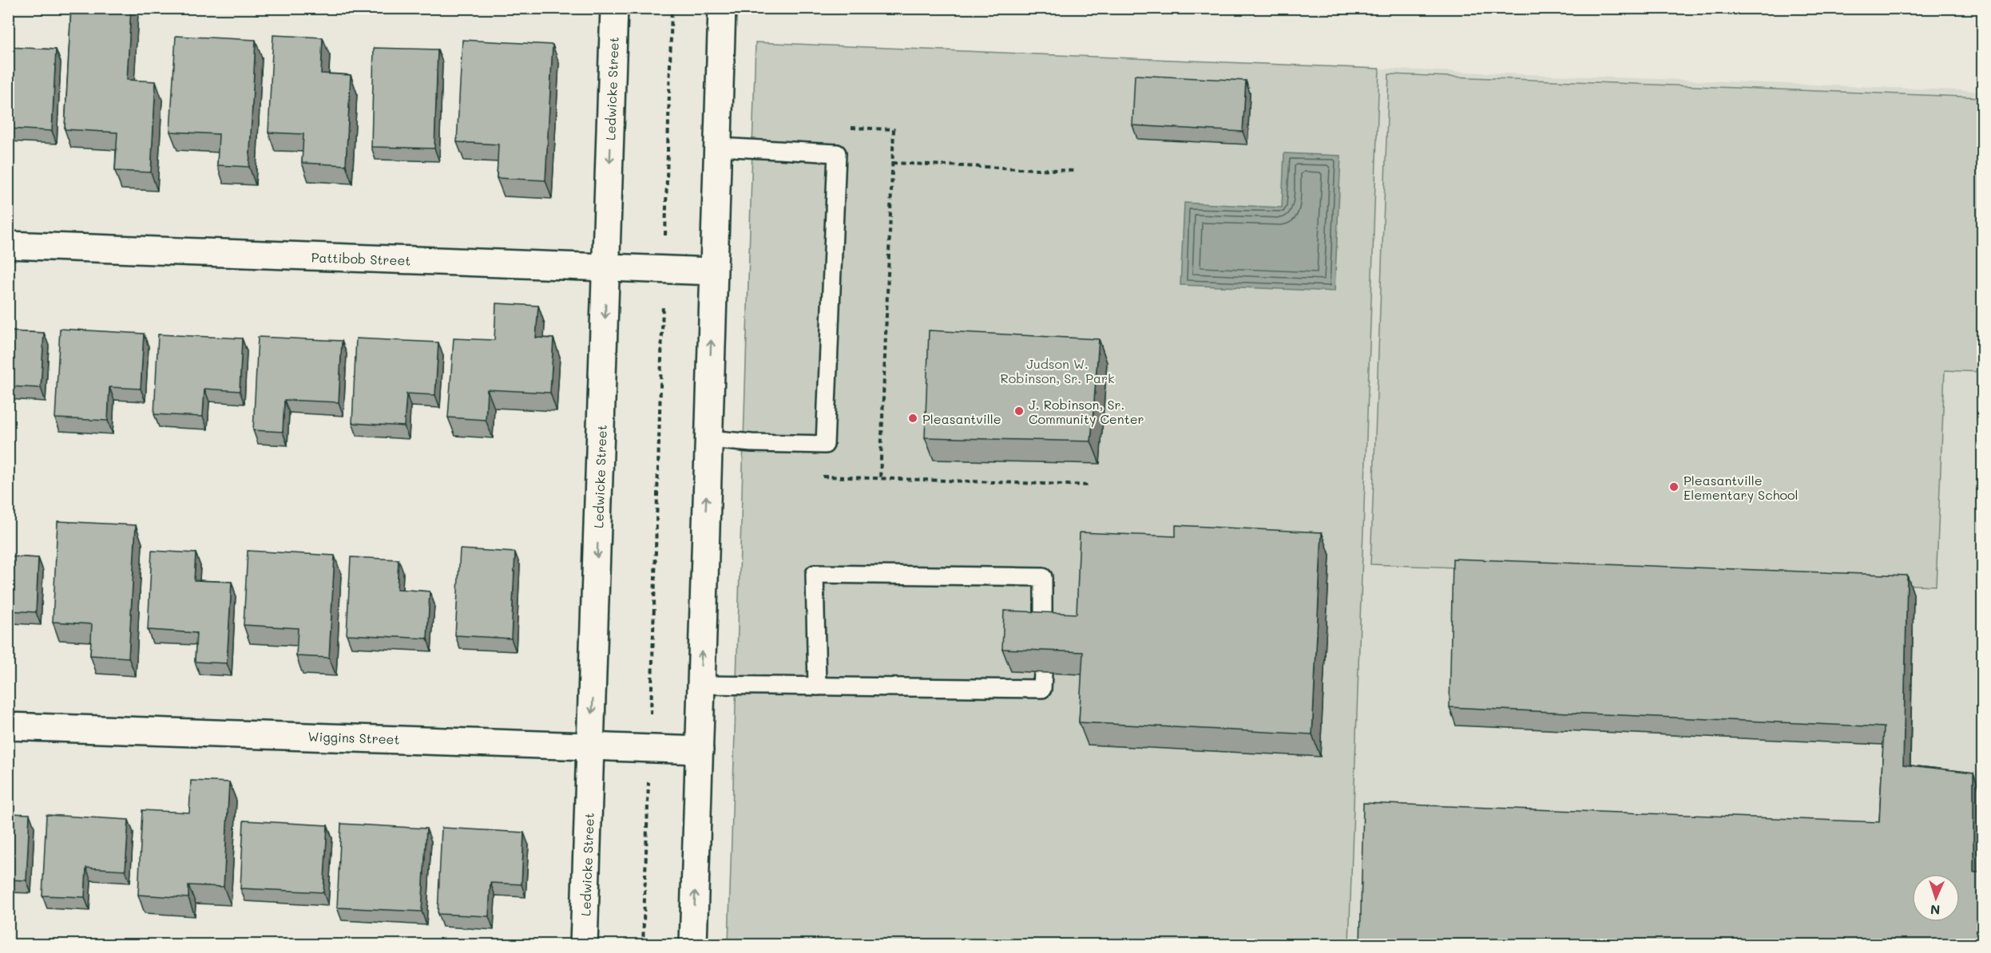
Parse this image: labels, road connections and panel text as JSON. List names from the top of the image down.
{
  "streets": {
    "street": ["Ledwicke Street", "Pattibob Street", "Wiggins Street"]
  },
  "crossings": [
    ["Ledwicke Street", "Pattibob Street"],
    ["Ledwicke Street", "Wiggins Street"]
  ],
  "parks": ["Judson W. Robinson, Sr. Park"],
  "places": ["J. Robinson, Sr. Community Center", "Pleasantville", "Pleasantville Elementary School"],
  "north": "bottom"
}
